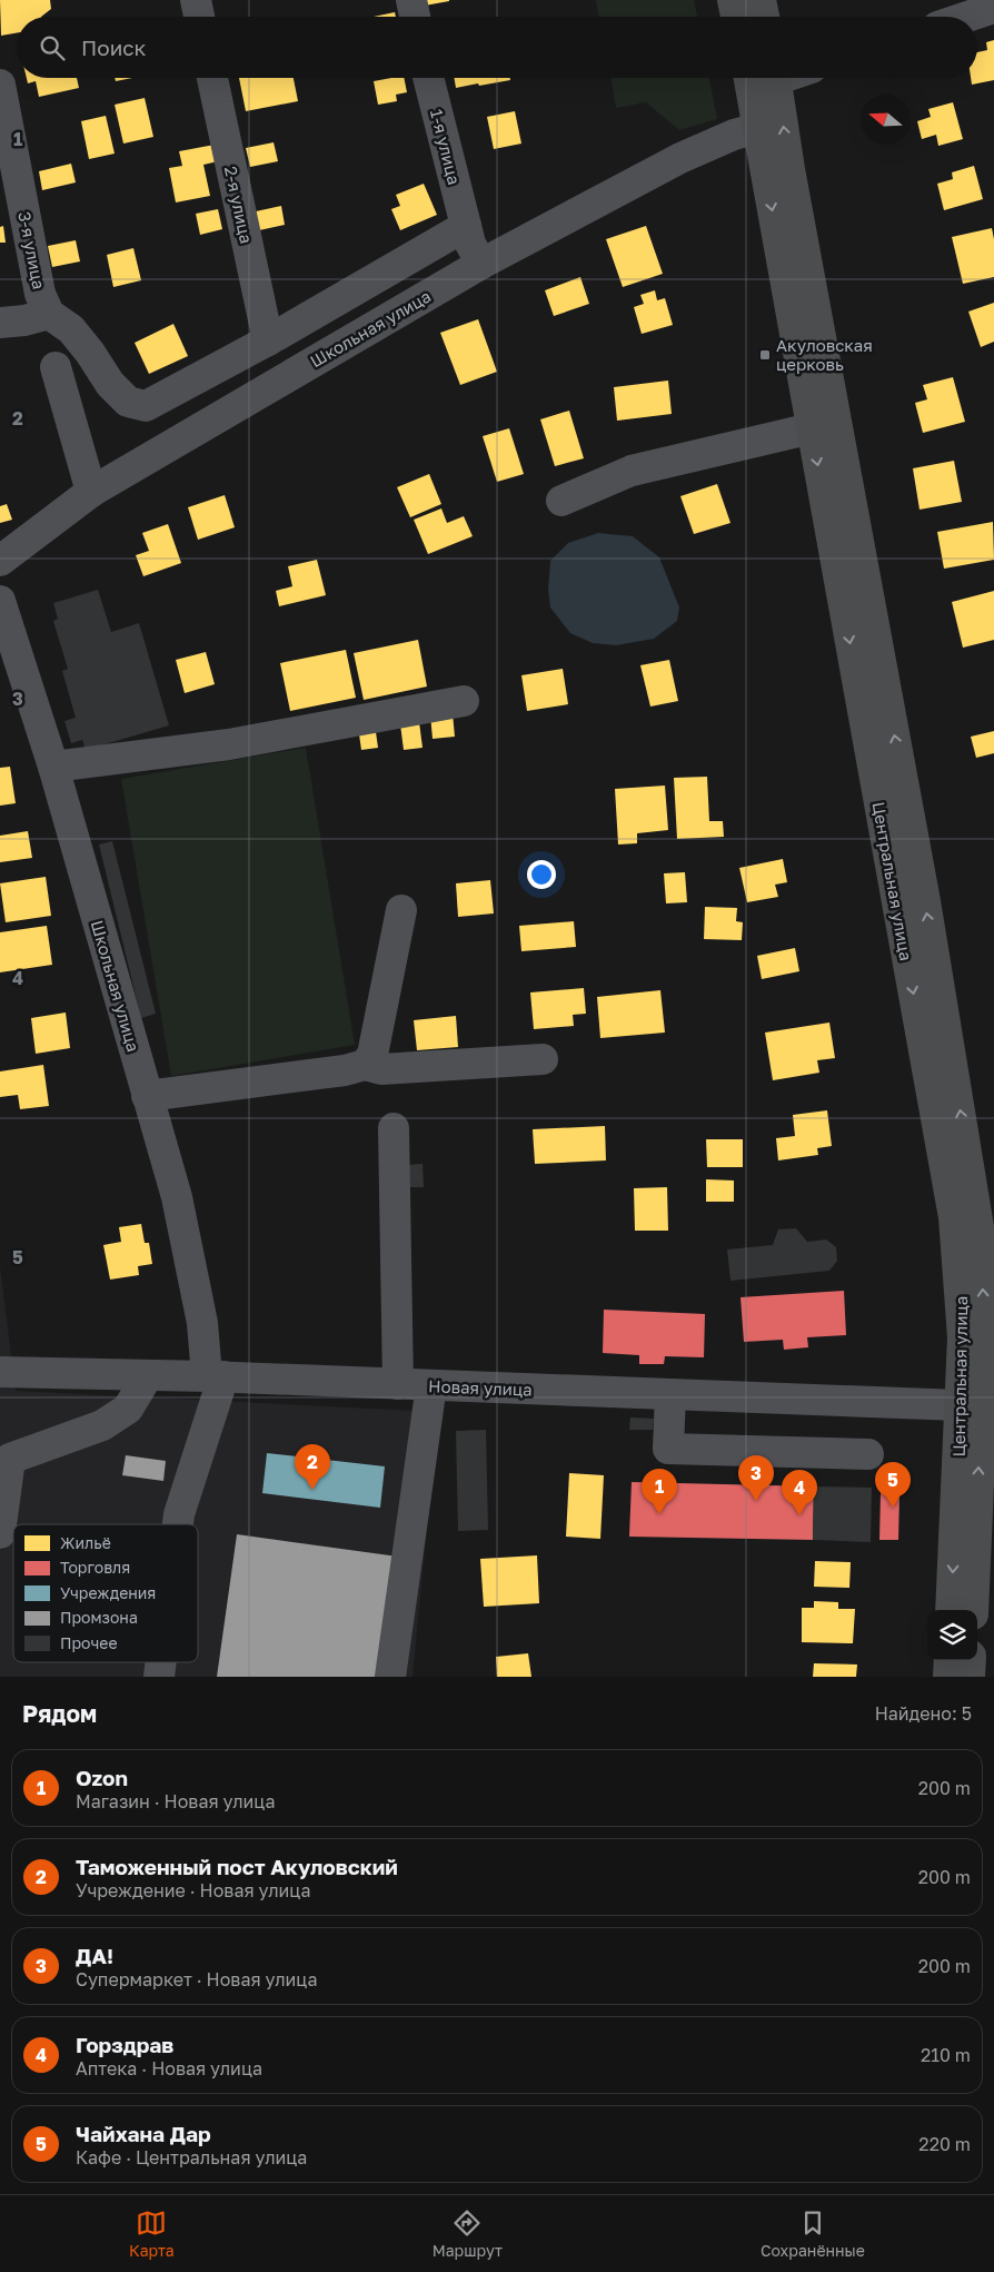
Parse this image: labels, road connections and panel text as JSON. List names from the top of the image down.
{
  "streets": {
    "main road": ["Центральная улица"],
    "street": [
      "1-я улица",
      "2-я улица",
      "3-я улица",
      "Школьная улица",
      "Новая улица"
    ]
  },
  "crossings": [
    ["1-я улица", "Школьная улица"],
    ["Школьная улица", "Центральная улица"],
    ["Школьная улица", "Новая улица"],
    ["Центральная улица", "Новая улица"]
  ],
  "places": {
    "transit": ["Акуловская церковь"]
  },
  "legend": [
    "Жильё",
    "Торговля",
    "Учреждения",
    "Промзона",
    "Прочее"
  ],
  "north": "left",
  "page": {
    "search": "Поиск",
    "pins": [
      "2",
      "3",
      "5",
      "1",
      "4"
    ],
    "heading": ["Рядом", "Найдено: 5"],
    "list": [
      {
        "mark": "1",
        "name": "Ozon",
        "note": "Магазин · Новая улица",
        "value": "200 m"
      },
      {
        "mark": "2",
        "name": "Таможенный пост Акуловский",
        "note": "Учреждение · Новая улица",
        "value": "200 m"
      },
      {
        "mark": "3",
        "name": "ДА!",
        "note": "Супермаркет · Новая улица",
        "value": "200 m"
      },
      {
        "mark": "4",
        "name": "Горздрав",
        "note": "Аптека · Новая улица",
        "value": "210 m"
      },
      {
        "mark": "5",
        "name": "Чайхана Дар",
        "note": "Кафе · Центральная улица",
        "value": "220 m"
      }
    ],
    "nav": ["Карта", "Маршрут", "Сохранённые"]
  },
  "grid": {
    "rows": [
      "1",
      "2",
      "3",
      "4",
      "5"
    ]
  }
}
